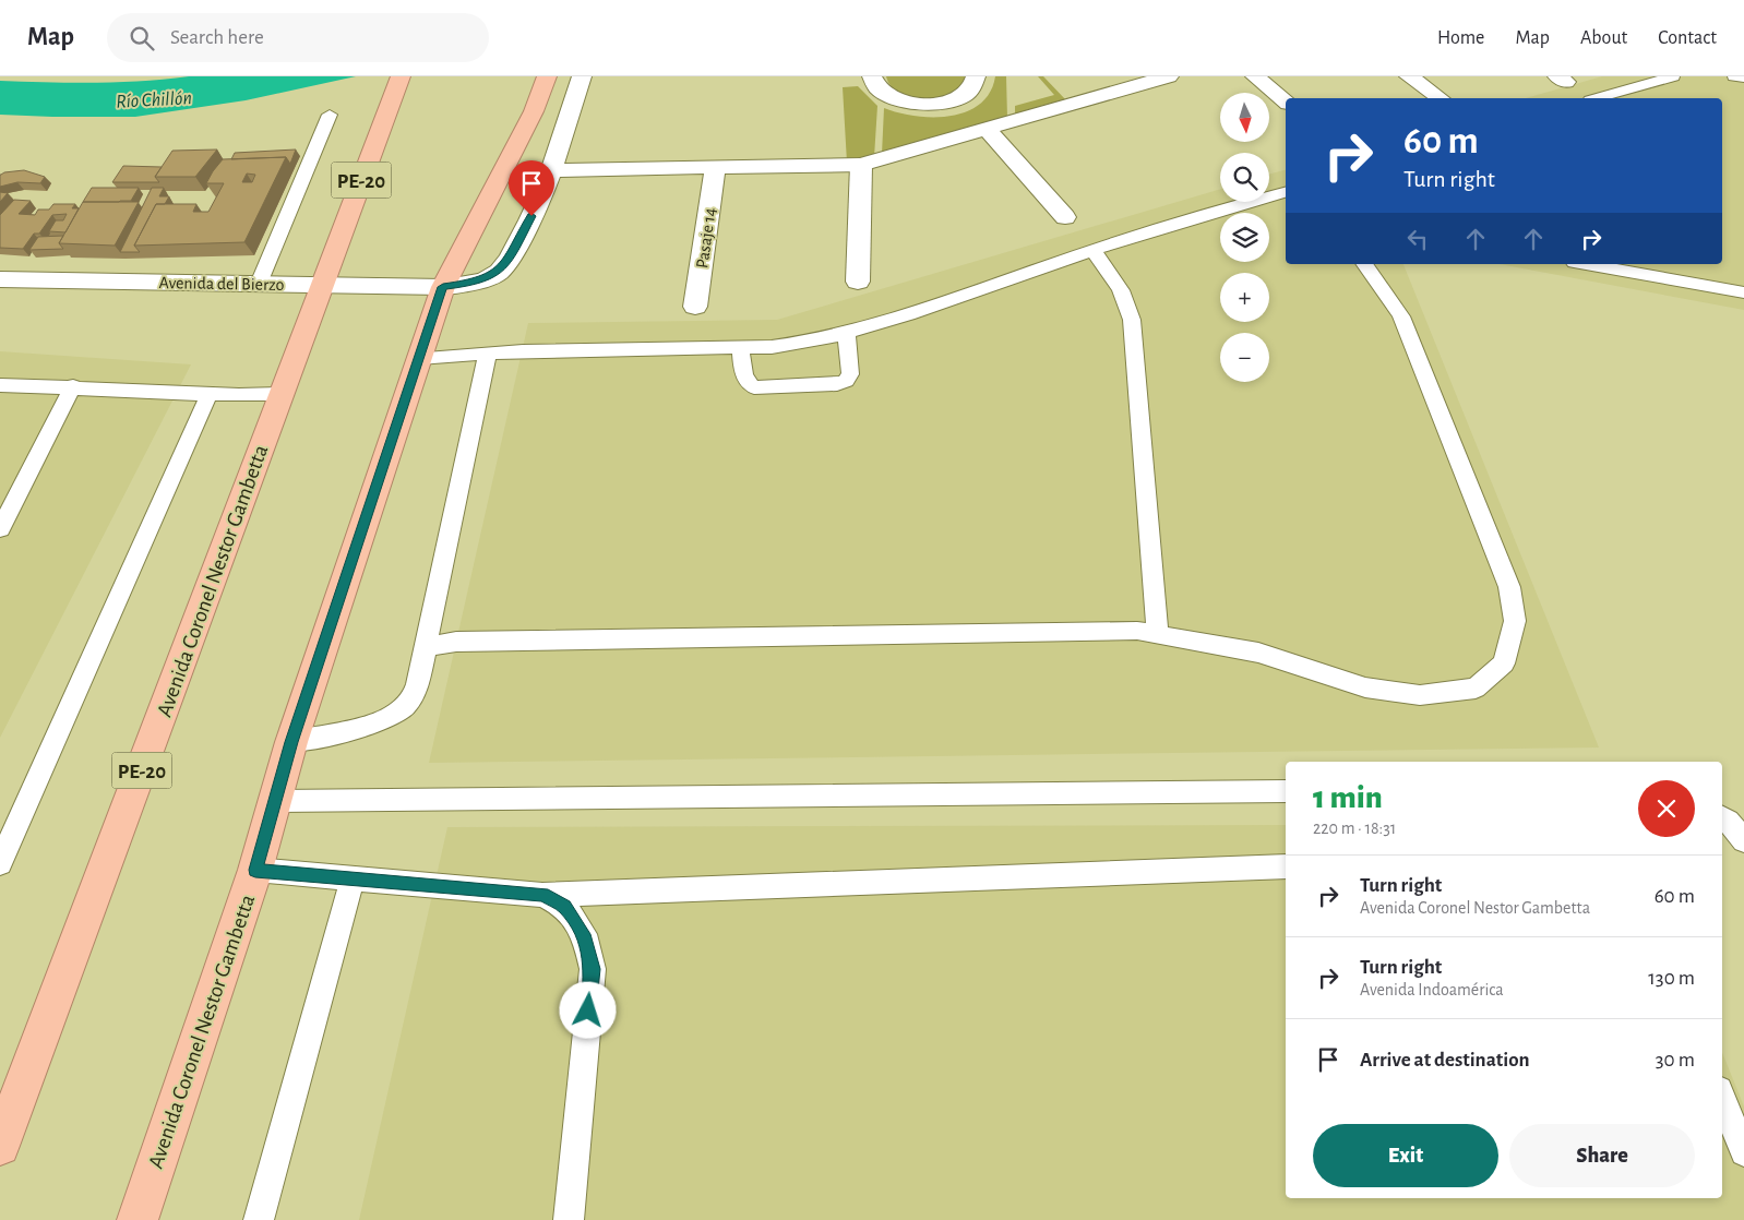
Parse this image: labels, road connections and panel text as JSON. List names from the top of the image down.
{
  "streets": {
    "highway": ["PE-20", "Avenida Coronel Nestor Gambetta"],
    "street": ["Pasaje 14", "Avenida del Bierzo"]
  },
  "crossings": [
    ["Avenida del Bierzo", "Avenida Coronel Nestor Gambetta"]
  ],
  "water": ["Río Chillón"],
  "north": "bottom",
  "page": {
    "header": "Map",
    "search": "Search here",
    "nav": [
      "Home",
      "Map",
      "About",
      "Contact"
    ],
    "map_buttons": ["+", "−"],
    "turn": ["60 m", "Turn right"],
    "heading": ["1 min", "220 m · 18:31"],
    "list": [
      {
        "name": "Turn right",
        "note": "Avenida Coronel Nestor Gambetta",
        "value": "60 m"
      },
      {
        "name": "Turn right",
        "note": "Avenida Indoamérica",
        "value": "130 m"
      },
      {
        "name": "Arrive at destination",
        "value": "30 m"
      }
    ],
    "buttons": ["Exit", "Share"]
  }
}
